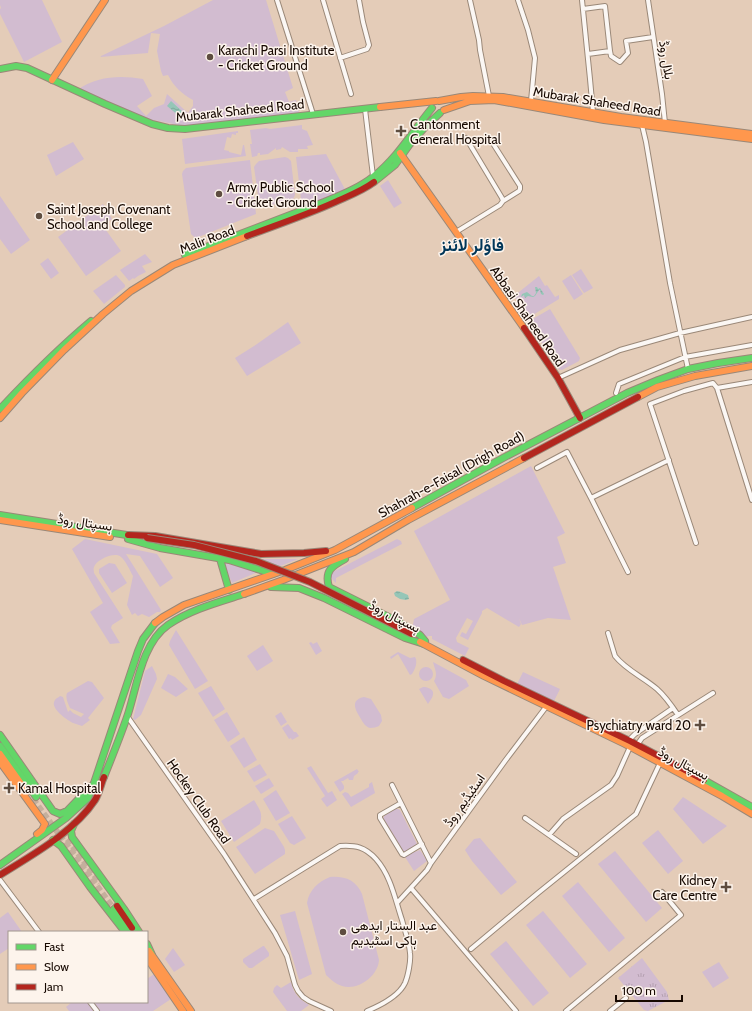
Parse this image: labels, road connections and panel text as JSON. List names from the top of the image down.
{
  "streets": {
    "main road": [
      "Mubarak Shaheed Road",
      "Malir Road",
      "Abbasi Shaheed Road",
      "Shahrah-e-Faisal (Drigh Road)",
      "ہسپتال روڈ"
    ],
    "street": ["بلال روڈ", "اسٹیڈیم روڈ", "Hockey Club Road"]
  },
  "crossings": [
    ["بلال روڈ", "Mubarak Shaheed Road"],
    ["Mubarak Shaheed Road", "Malir Road"],
    ["Malir Road", "Abbasi Shaheed Road"],
    ["Abbasi Shaheed Road", "Shahrah-e-Faisal (Drigh Road)"],
    ["Shahrah-e-Faisal (Drigh Road)", "Hockey Club Road"],
    ["ہسپتال روڈ", "اسٹیڈیم روڈ"]
  ],
  "districts": ["فاؤلر لائنز"],
  "places": {
    "other": [
      "Karachi Parsi Institute - Cricket Ground",
      "Army Public School - Cricket Ground",
      "Saint Joseph Covenant School and College",
      "عبد الستار ایدھی ہاکی اسٹیدیم"
    ],
    "health": [
      "Cantonment General Hospital",
      "Psychiatry ward 20",
      "Kamal Hospital",
      "Kidney Care Centre"
    ]
  },
  "legend": ["Fast", "Slow", "Jam"],
  "scale_bar": "100 m"
}
